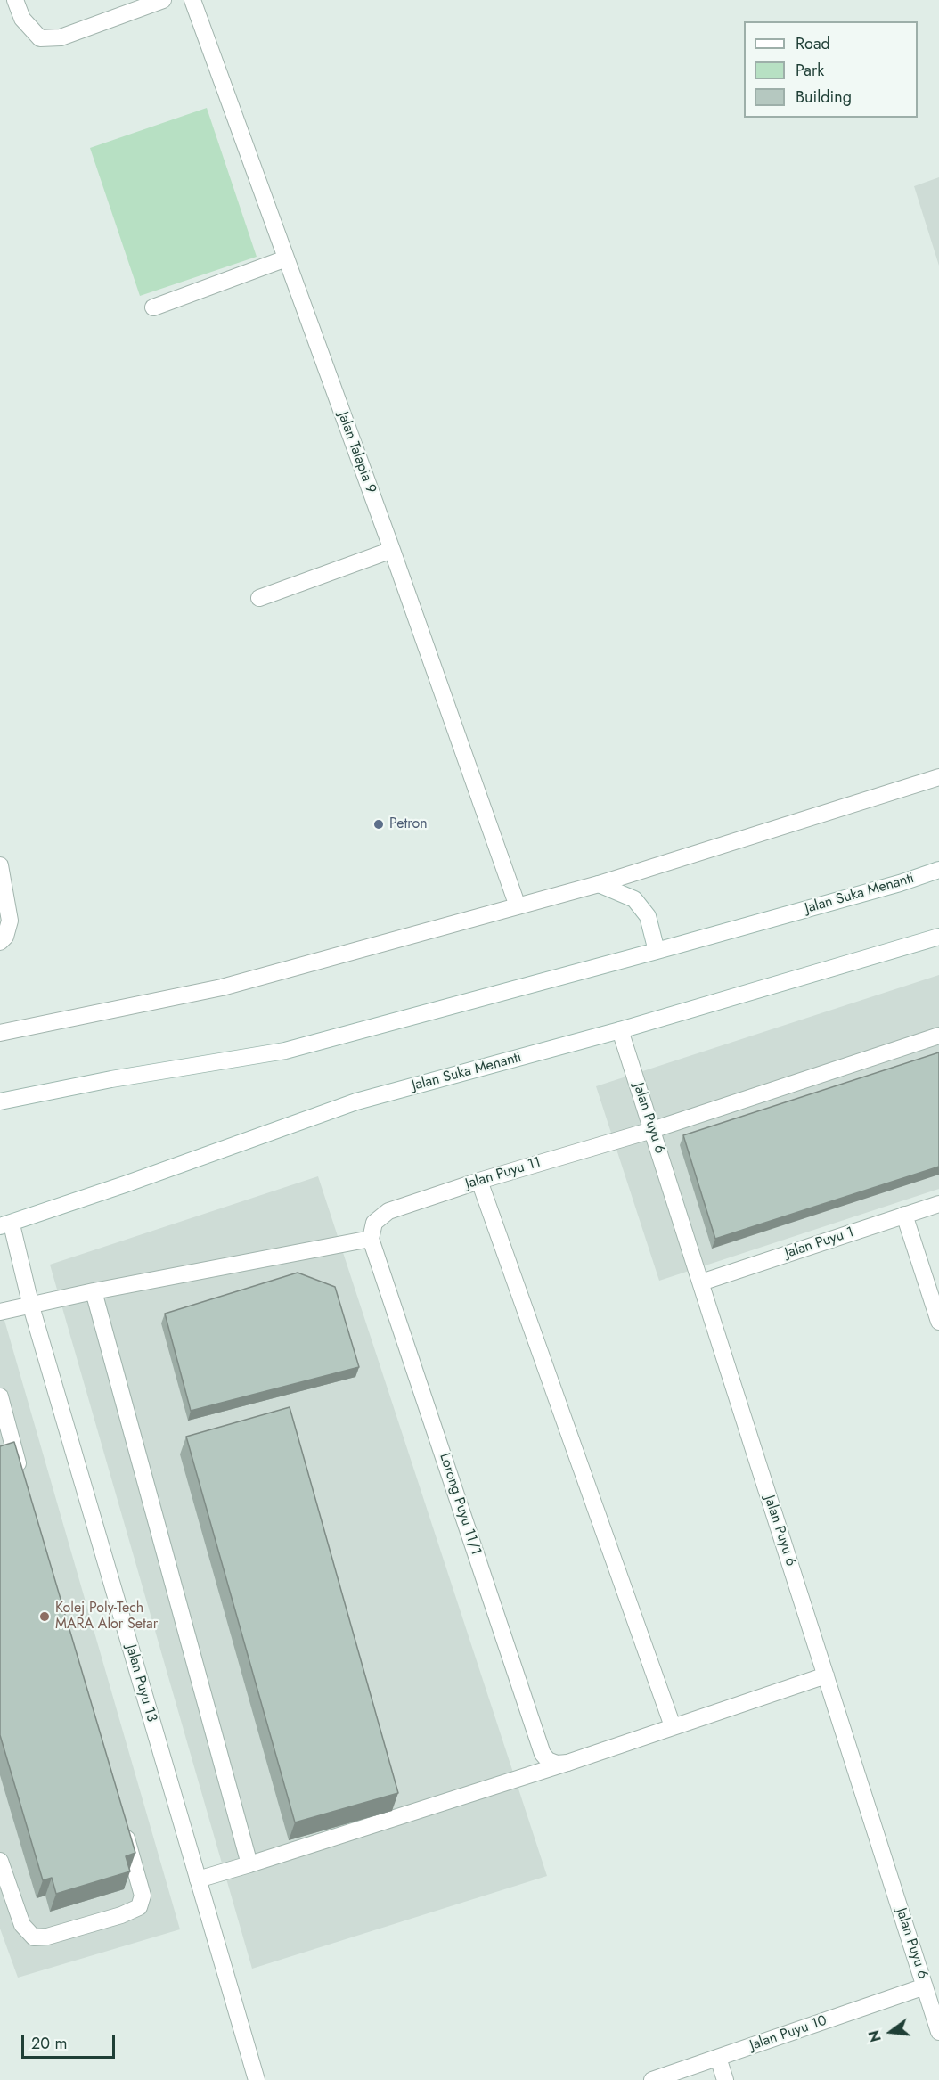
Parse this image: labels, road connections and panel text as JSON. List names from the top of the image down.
{
  "streets": {
    "street": [
      "Jalan Talapia 9",
      "Jalan Suka Menanti",
      "Jalan Puyu 6",
      "Jalan Puyu 11",
      "Jalan Puyu 1",
      "Lorong Puyu 11/1",
      "Jalan Puyu 13",
      "Jalan Puyu 10"
    ]
  },
  "crossings": [
    ["Jalan Suka Menanti", "Jalan Puyu 6"],
    ["Jalan Suka Menanti", "Jalan Puyu 13"],
    ["Jalan Puyu 6", "Jalan Puyu 11"],
    ["Jalan Puyu 6", "Jalan Puyu 1"],
    ["Jalan Puyu 6", "Jalan Puyu 10"],
    ["Jalan Puyu 11", "Lorong Puyu 11/1"]
  ],
  "places": ["Petron", "Kolej Poly-Tech MARA Alor Setar"],
  "legend": ["Road", "Park", "Building"],
  "scale_bar": "20 m",
  "north": "left"
}
